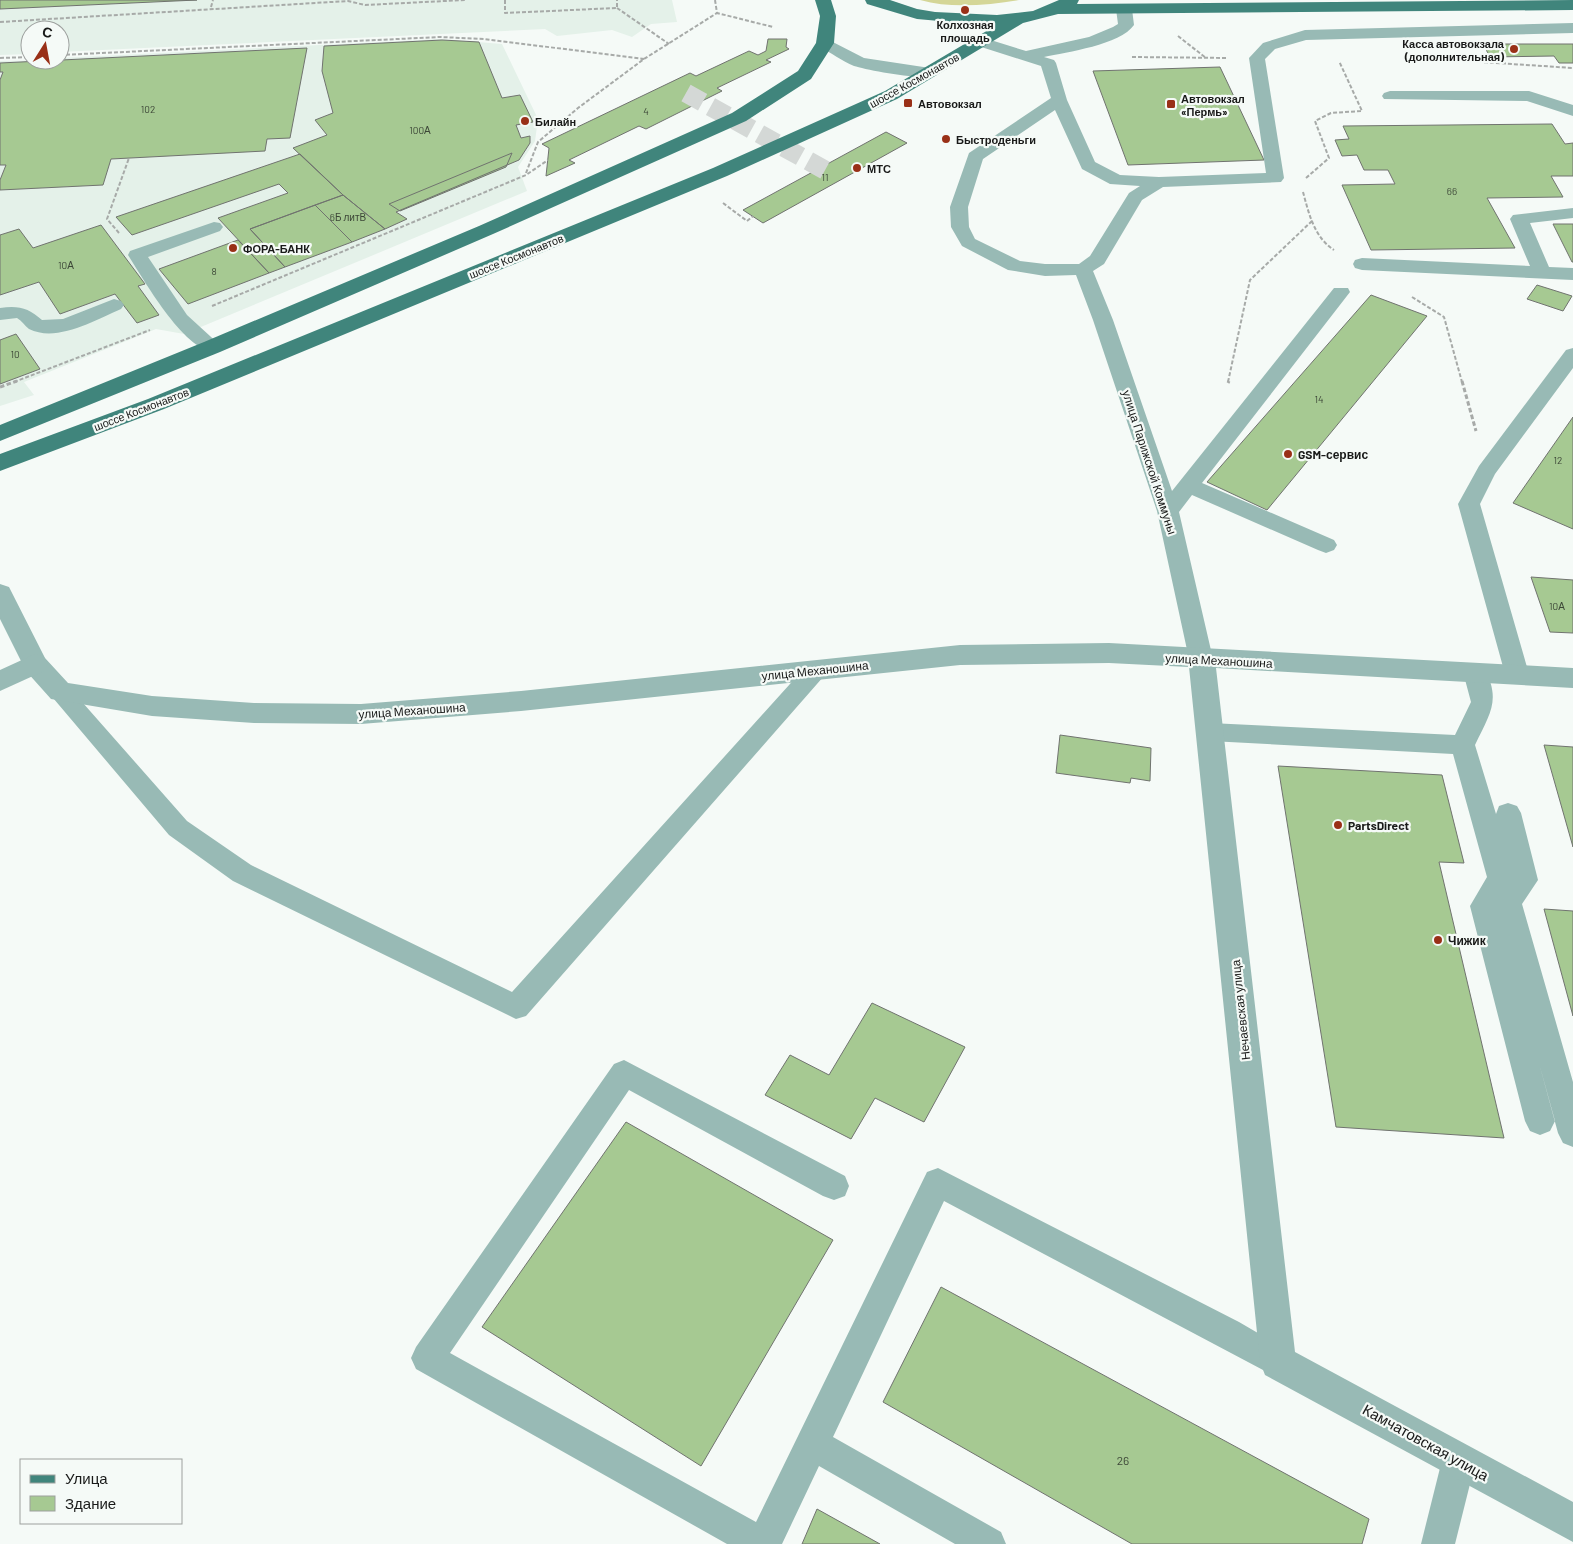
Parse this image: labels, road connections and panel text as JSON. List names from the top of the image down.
{
  "streets": {
    "main road": ["шоссе Космонавтов"],
    "street": ["улица Механошина", "Нечаевская улица", "Камчатовская улица"],
    "lane": ["улица Парижской Коммуны"]
  },
  "crossings": [
    ["улица Парижской Коммуны", "улица Механошина"],
    ["улица Парижской Коммуны", "Нечаевская улица"],
    ["улица Механошина", "Нечаевская улица"],
    ["Нечаевская улица", "Камчатовская улица"]
  ],
  "places": {
    "other": [
      "Колхозная площадь",
      "Касса автовокзала (дополнительная)",
      "Билайн",
      "Быстроденьги",
      "МТС",
      "ФОРА-БАНК",
      "GSM-сервис",
      "PartsDirect",
      "Чижик"
    ],
    "transit": ["Автовокзал", "Автовокзал «Пермь»"]
  },
  "house_numbers": [
    "102",
    "4",
    "100А",
    "11",
    "66",
    "6Б литВ",
    "10А",
    "8",
    "10",
    "14",
    "12",
    "10А",
    "26"
  ],
  "legend": ["Улица", "Здание"],
  "north": "top"
}
